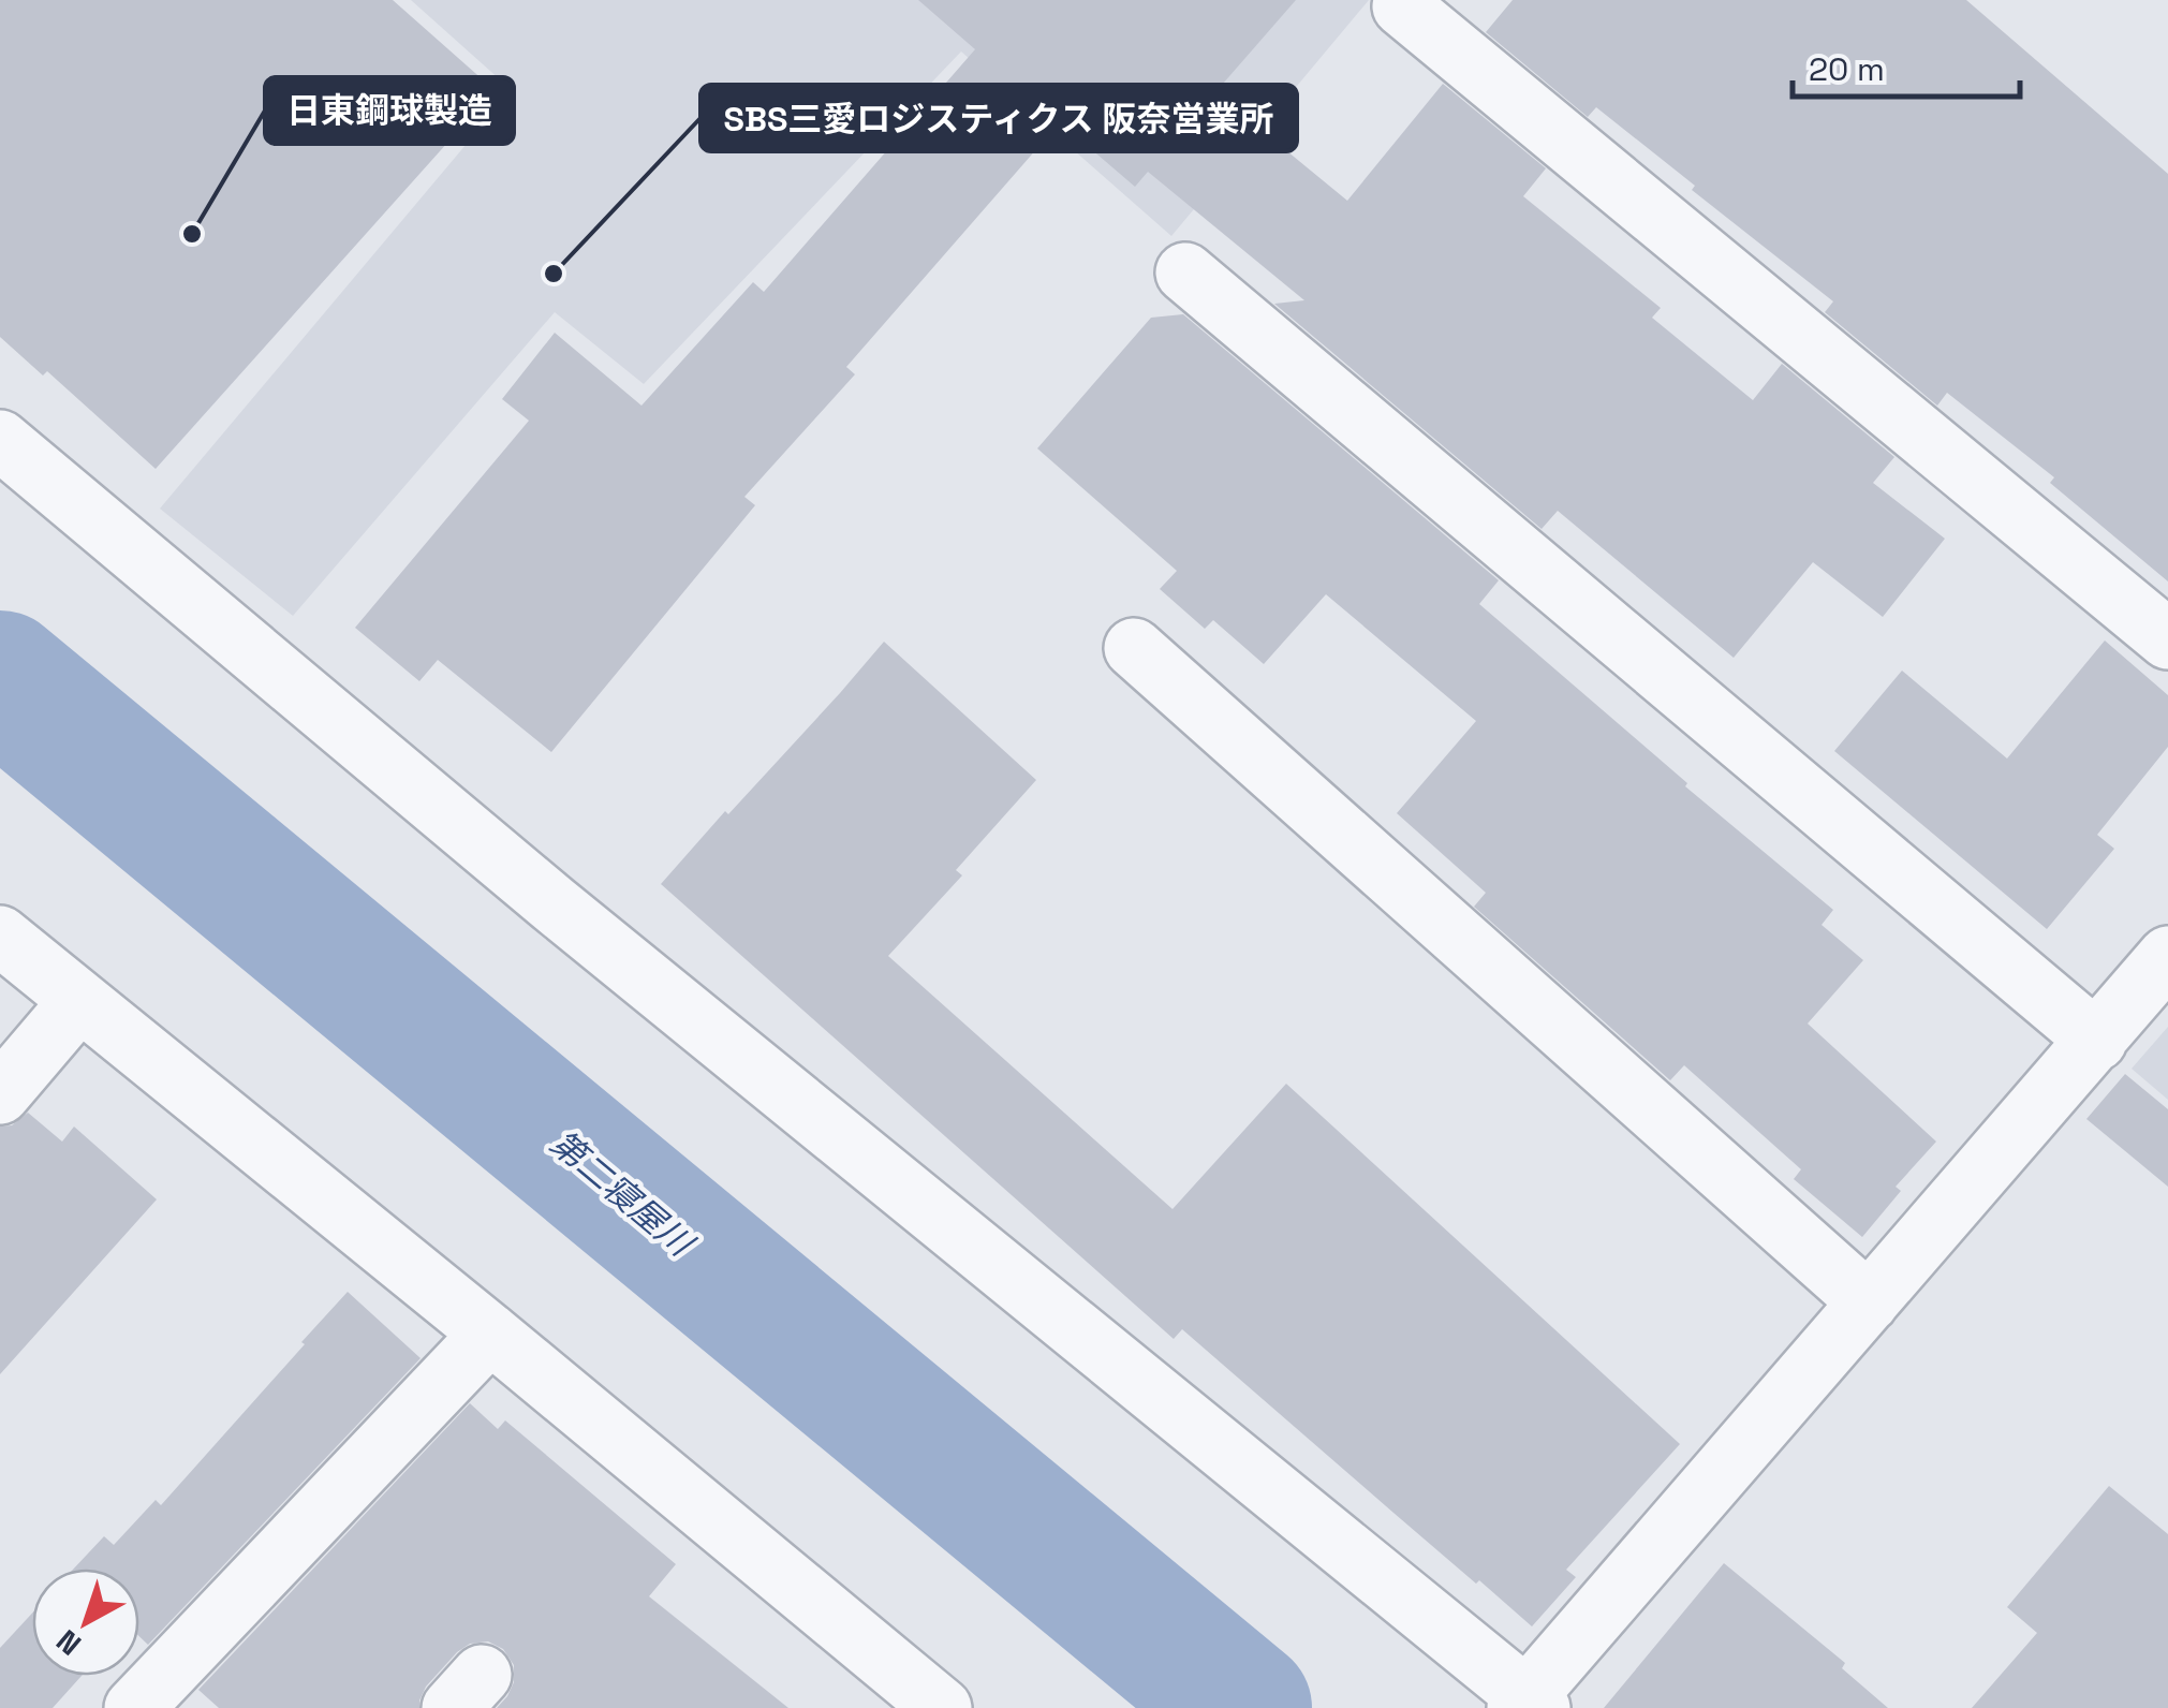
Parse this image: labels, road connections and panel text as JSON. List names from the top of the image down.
{
  "water": ["第二寝屋川"],
  "places": ["日東鋼球製造", "SBS三愛ロジスティクス 阪奈営業所"],
  "scale_bar": "20 m",
  "north": "bottom left"
}
